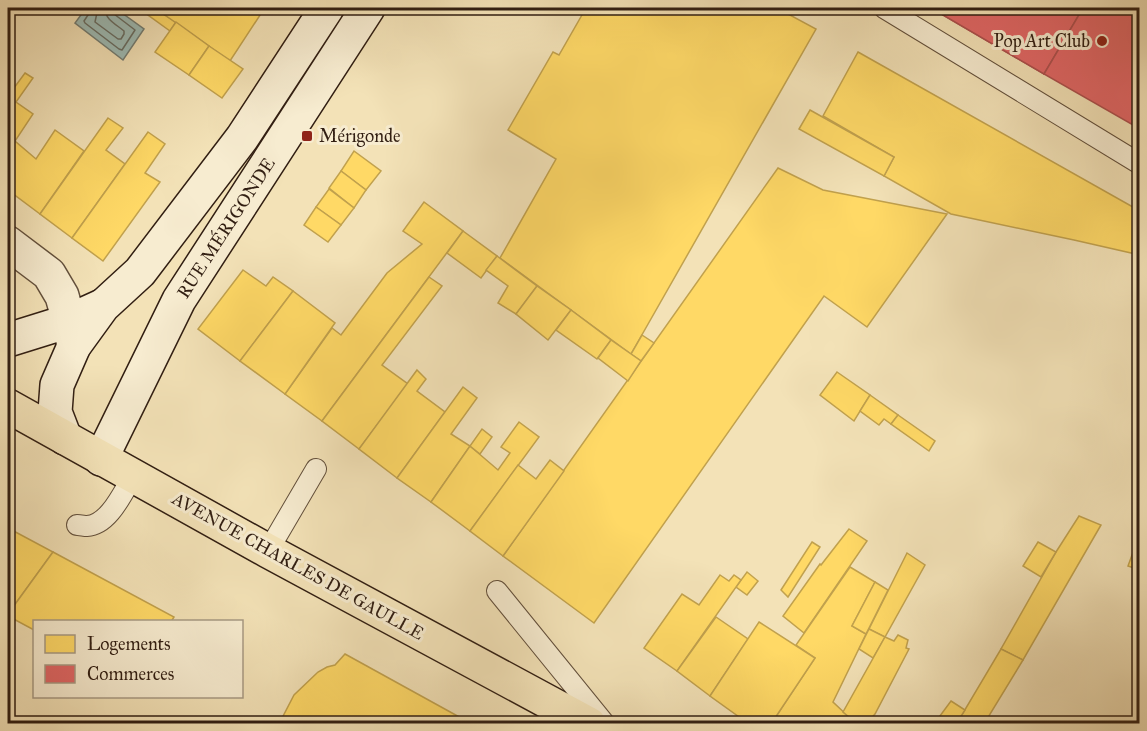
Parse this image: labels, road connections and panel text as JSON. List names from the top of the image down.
{
  "streets": {
    "main road": ["AVENUE CHARLES DE GAULLE"],
    "street": ["RUE MÉRIGONDE"]
  },
  "crossings": [
    ["RUE MÉRIGONDE", "AVENUE CHARLES DE GAULLE"]
  ],
  "places": {
    "other": ["Pop Art Club"],
    "transit": ["Mérigonde"]
  },
  "legend": ["Logements", "Commerces"]
}
